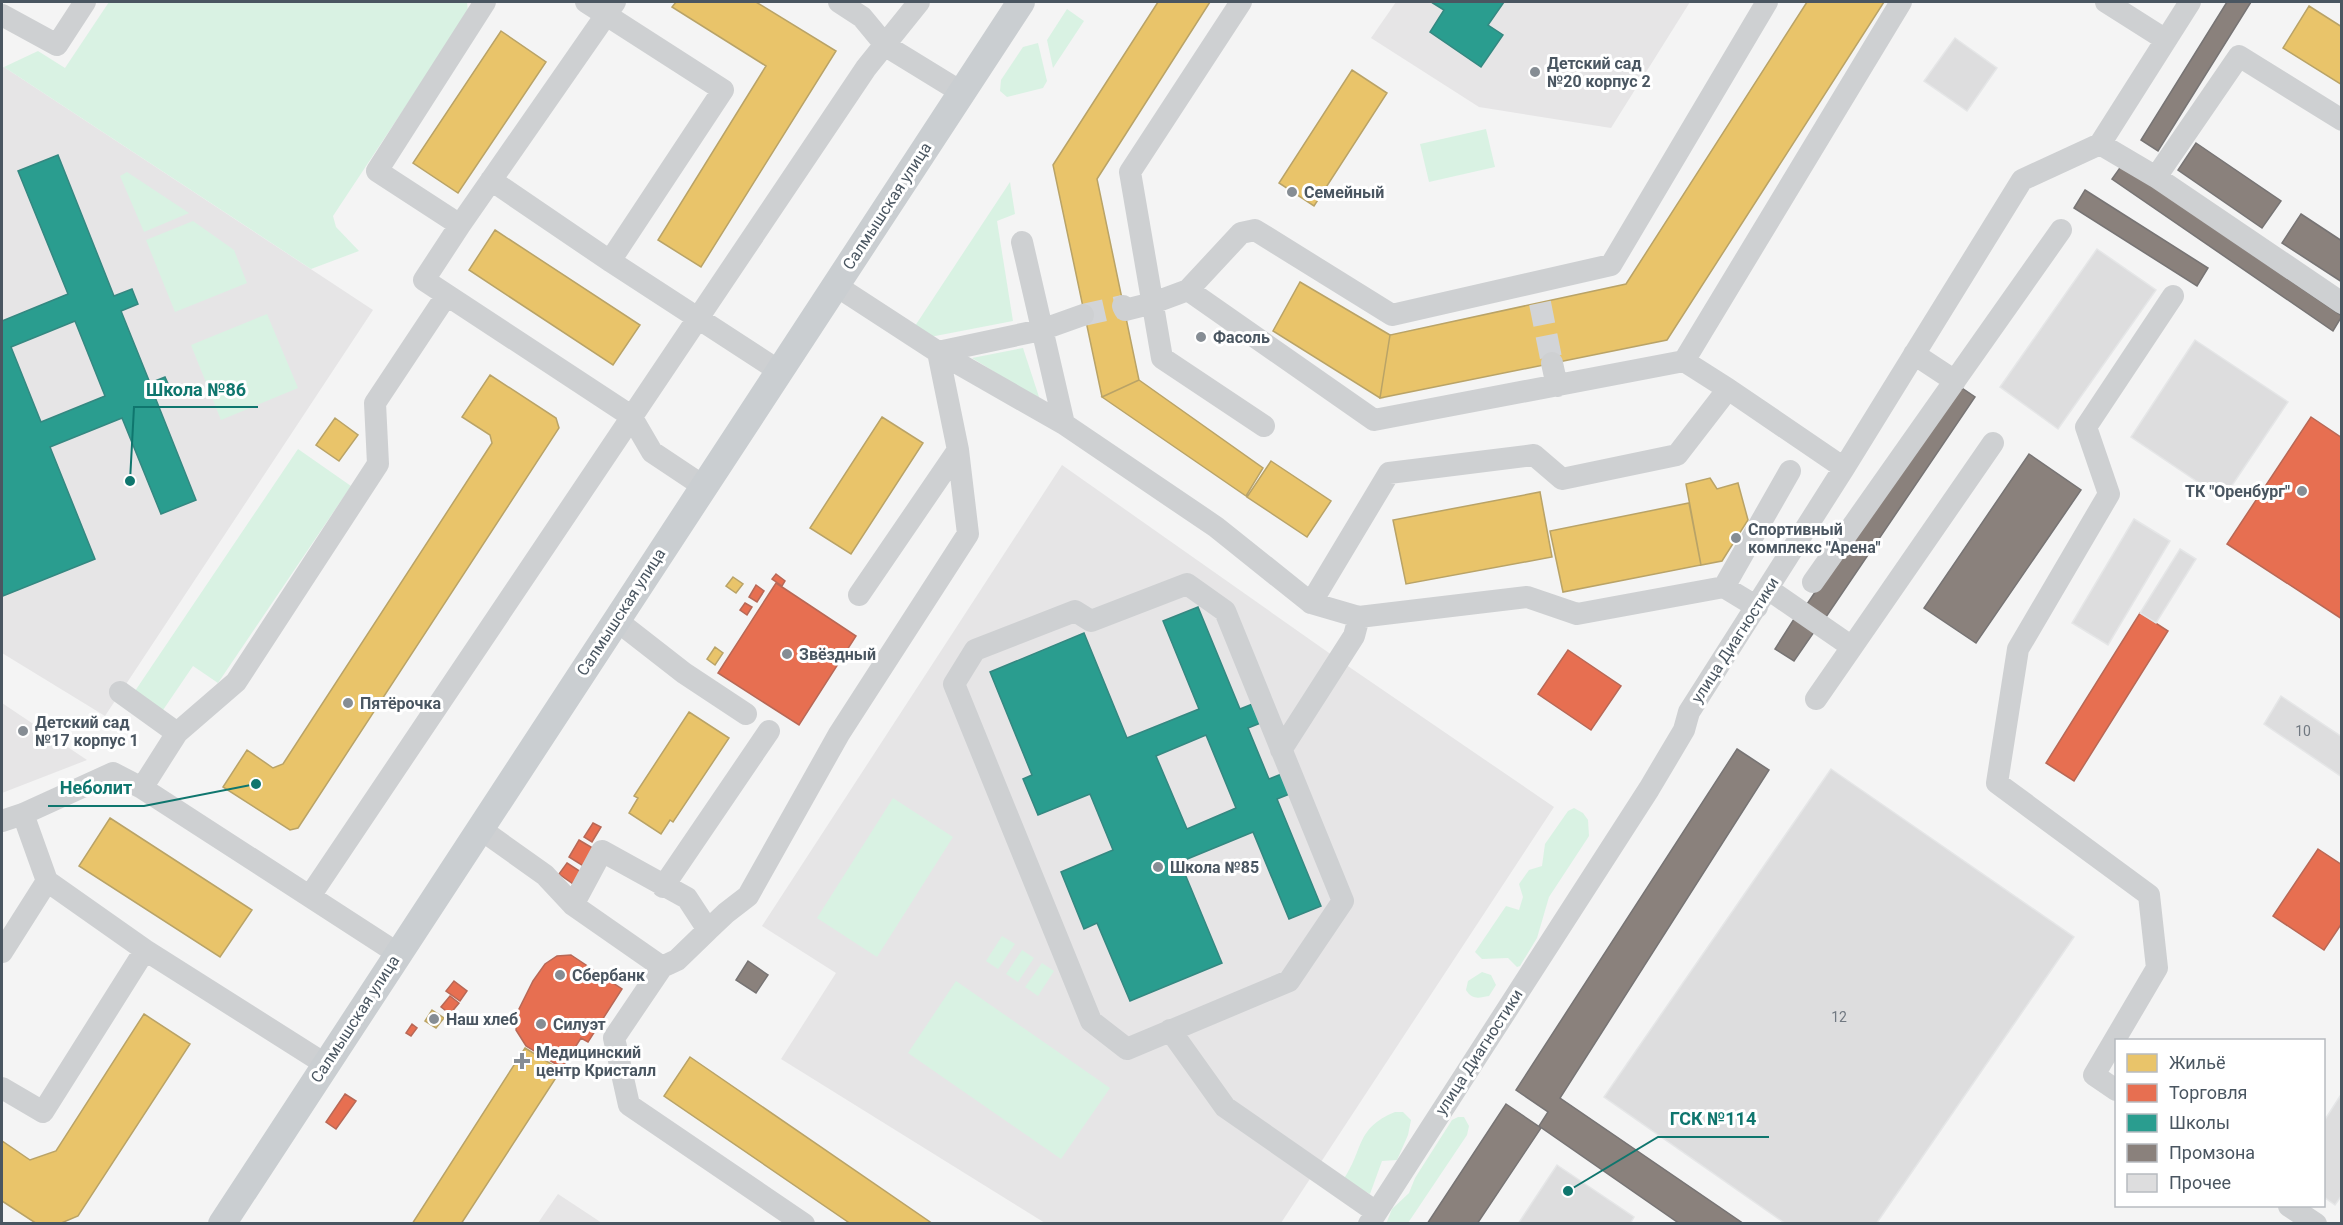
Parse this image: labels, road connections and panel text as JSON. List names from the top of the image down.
{
  "streets": {
    "main road": ["Салмышская улица"],
    "street": ["улица Диагностики"]
  },
  "places": {
    "other": [
      "Детский сад №20 корпус 2",
      "Семейный",
      "Фасоль",
      "Школа №86",
      "ТК \"Оренбург\"",
      "Спортивный комплекс \"Арена\"",
      "Звёздный",
      "Пятёрочка",
      "Детский сад №17 корпус 1",
      "Неболит",
      "Школа №85",
      "Сбербанк",
      "Наш хлеб",
      "Силуэт",
      "ГСК №114"
    ],
    "health": ["Медицинский центр Кристалл"]
  },
  "house_numbers": ["10", "12"],
  "legend": [
    "Жильё",
    "Торговля",
    "Школы",
    "Промзона",
    "Прочее"
  ]
}
